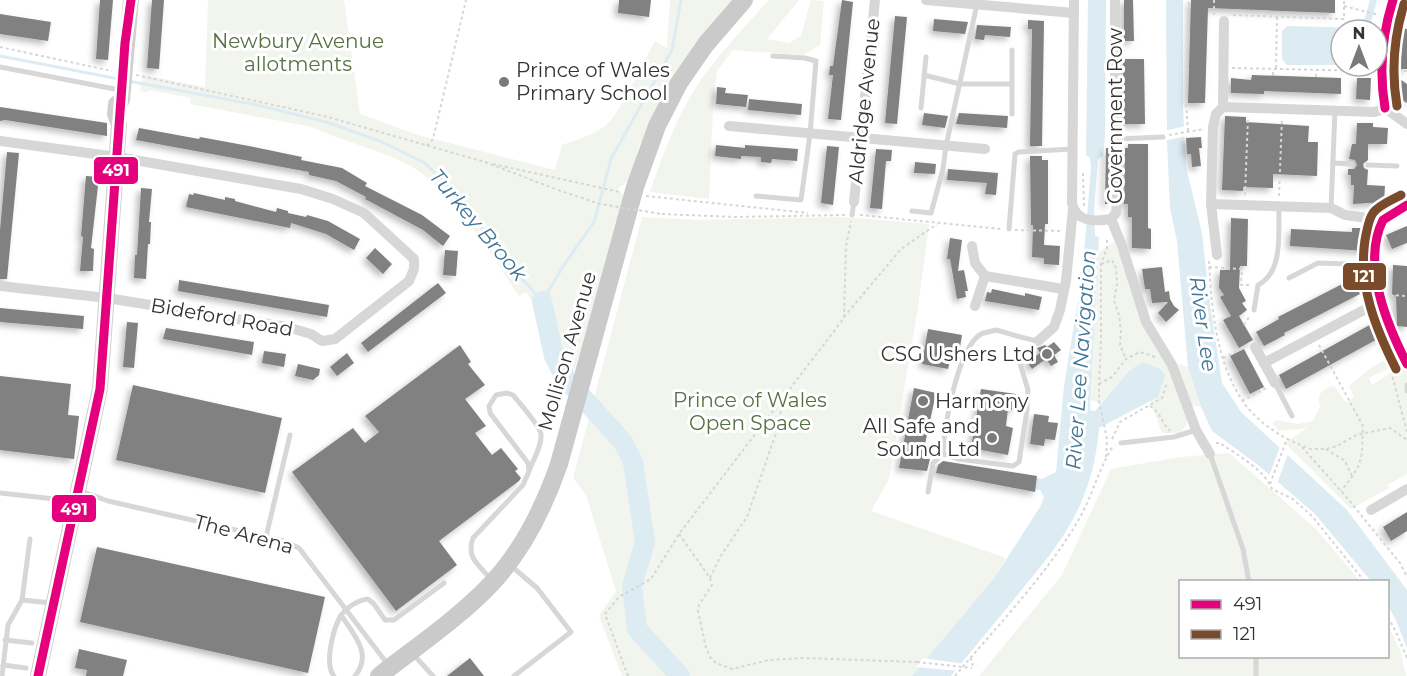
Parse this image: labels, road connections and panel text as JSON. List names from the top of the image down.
{
  "streets": {
    "main road": ["Mollison Avenue"],
    "street": ["Aldridge Avenue", "Government Row", "Bideford Road"],
    "lane": ["The Arena"]
  },
  "crossings": [
    ["Mollison Avenue", "The Arena"]
  ],
  "water": ["Turkey Brook", "River Lee", "River Lee Navigation"],
  "parks": ["Newbury Avenue allotments", "Prince of Wales Open Space"],
  "places": [
    "Prince of Wales Primary School",
    "CSG Ushers Ltd",
    "Harmony",
    "All Safe and Sound Ltd"
  ],
  "lines": ["transit line 491", "transit line 121"],
  "legend": ["491", "121"],
  "north": "top"
}
